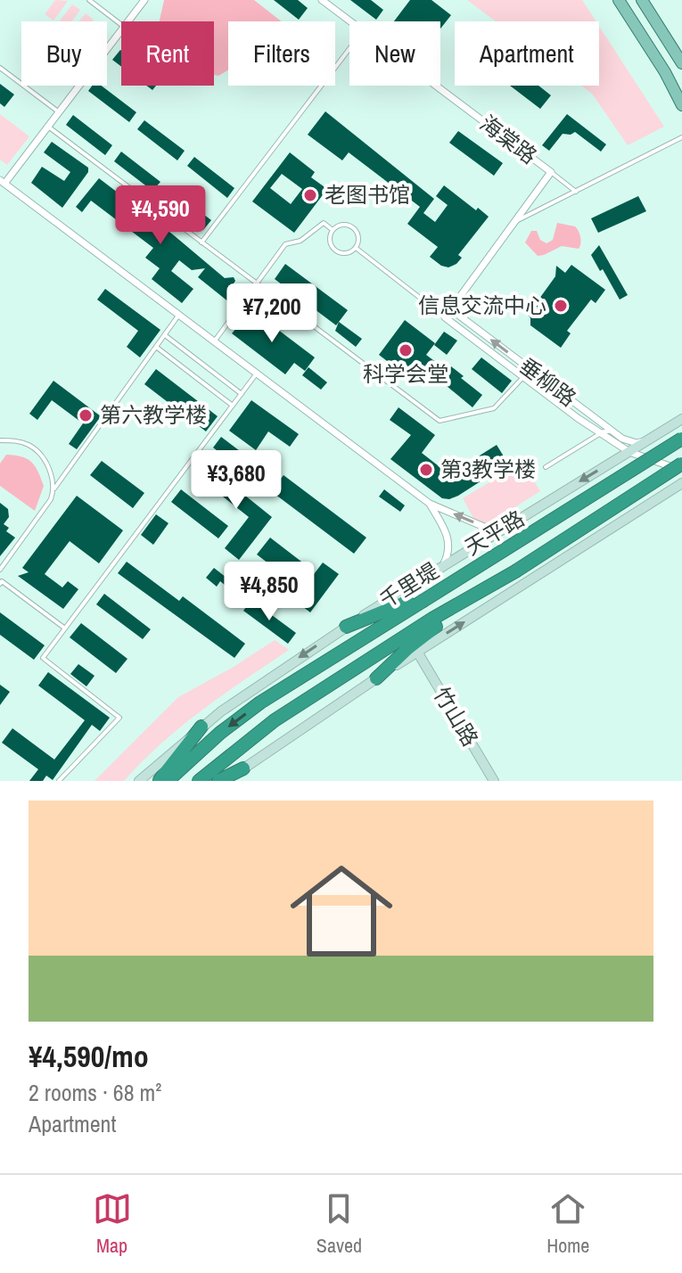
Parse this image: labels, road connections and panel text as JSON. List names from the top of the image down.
{
  "streets": {
    "highway": ["千里堤"],
    "street": [
      "海棠路",
      "垂柳路",
      "天平路",
      "竹山路"
    ]
  },
  "crossings": [
    ["海棠路", "垂柳路"],
    ["垂柳路", "天平路"]
  ],
  "places": [
    "老图书馆",
    "信息交流中心",
    "科学会堂",
    "第六教学楼",
    "第3教学楼"
  ],
  "page": {
    "chip": [
      "Buy",
      "Rent",
      "Filters",
      "New",
      "Apartment"
    ],
    "price": [
      "¥4,590",
      "¥7,200",
      "¥3,680",
      "¥4,850"
    ],
    "list": [
      {
        "name": "¥4,590/mo",
        "note": "2 rooms · 68 m² · Apartment"
      }
    ],
    "tabs": ["Map", "Saved", "Home"]
  }
}
